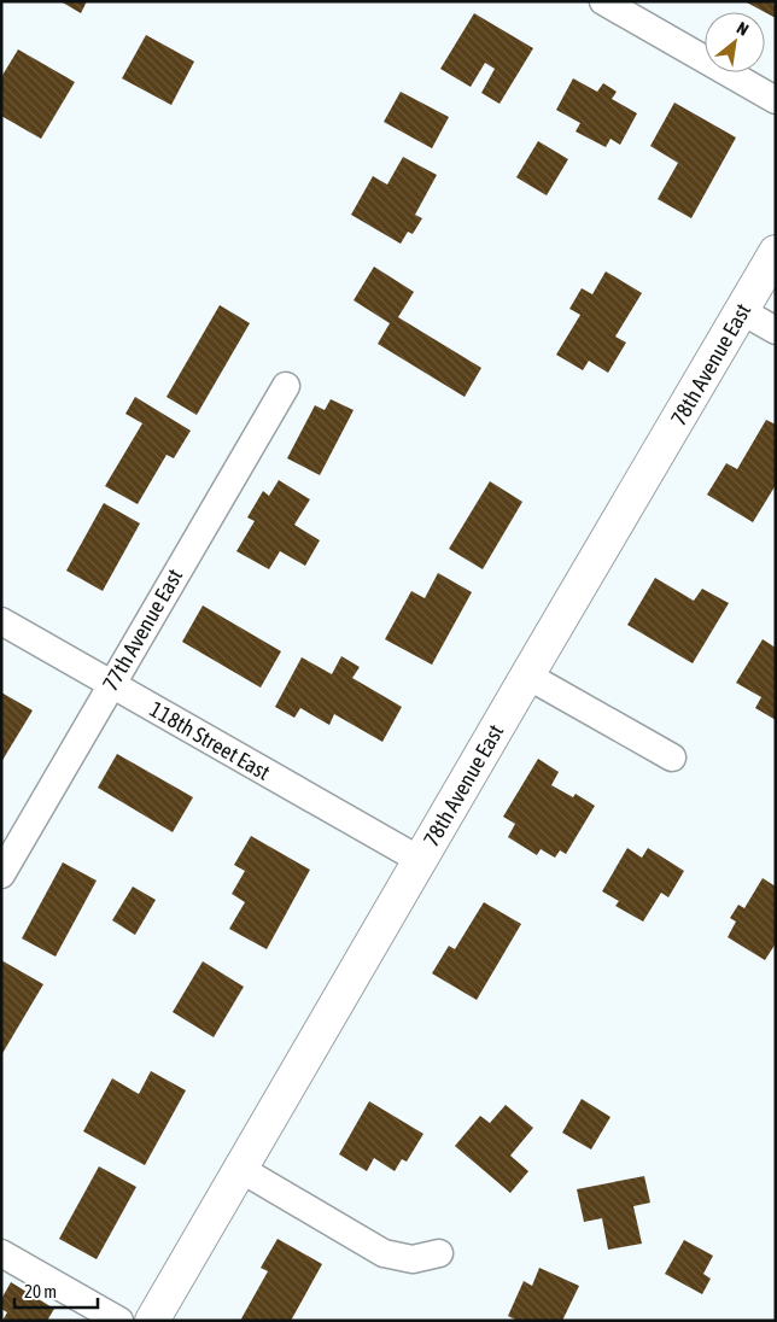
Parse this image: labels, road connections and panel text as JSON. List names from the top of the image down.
{
  "streets": {
    "street": ["78th Avenue East", "77th Avenue East", "118th Street East"]
  },
  "crossings": [
    ["78th Avenue East", "118th Street East"],
    ["77th Avenue East", "118th Street East"]
  ],
  "scale_bar": "20 m",
  "north": "top right"
}
